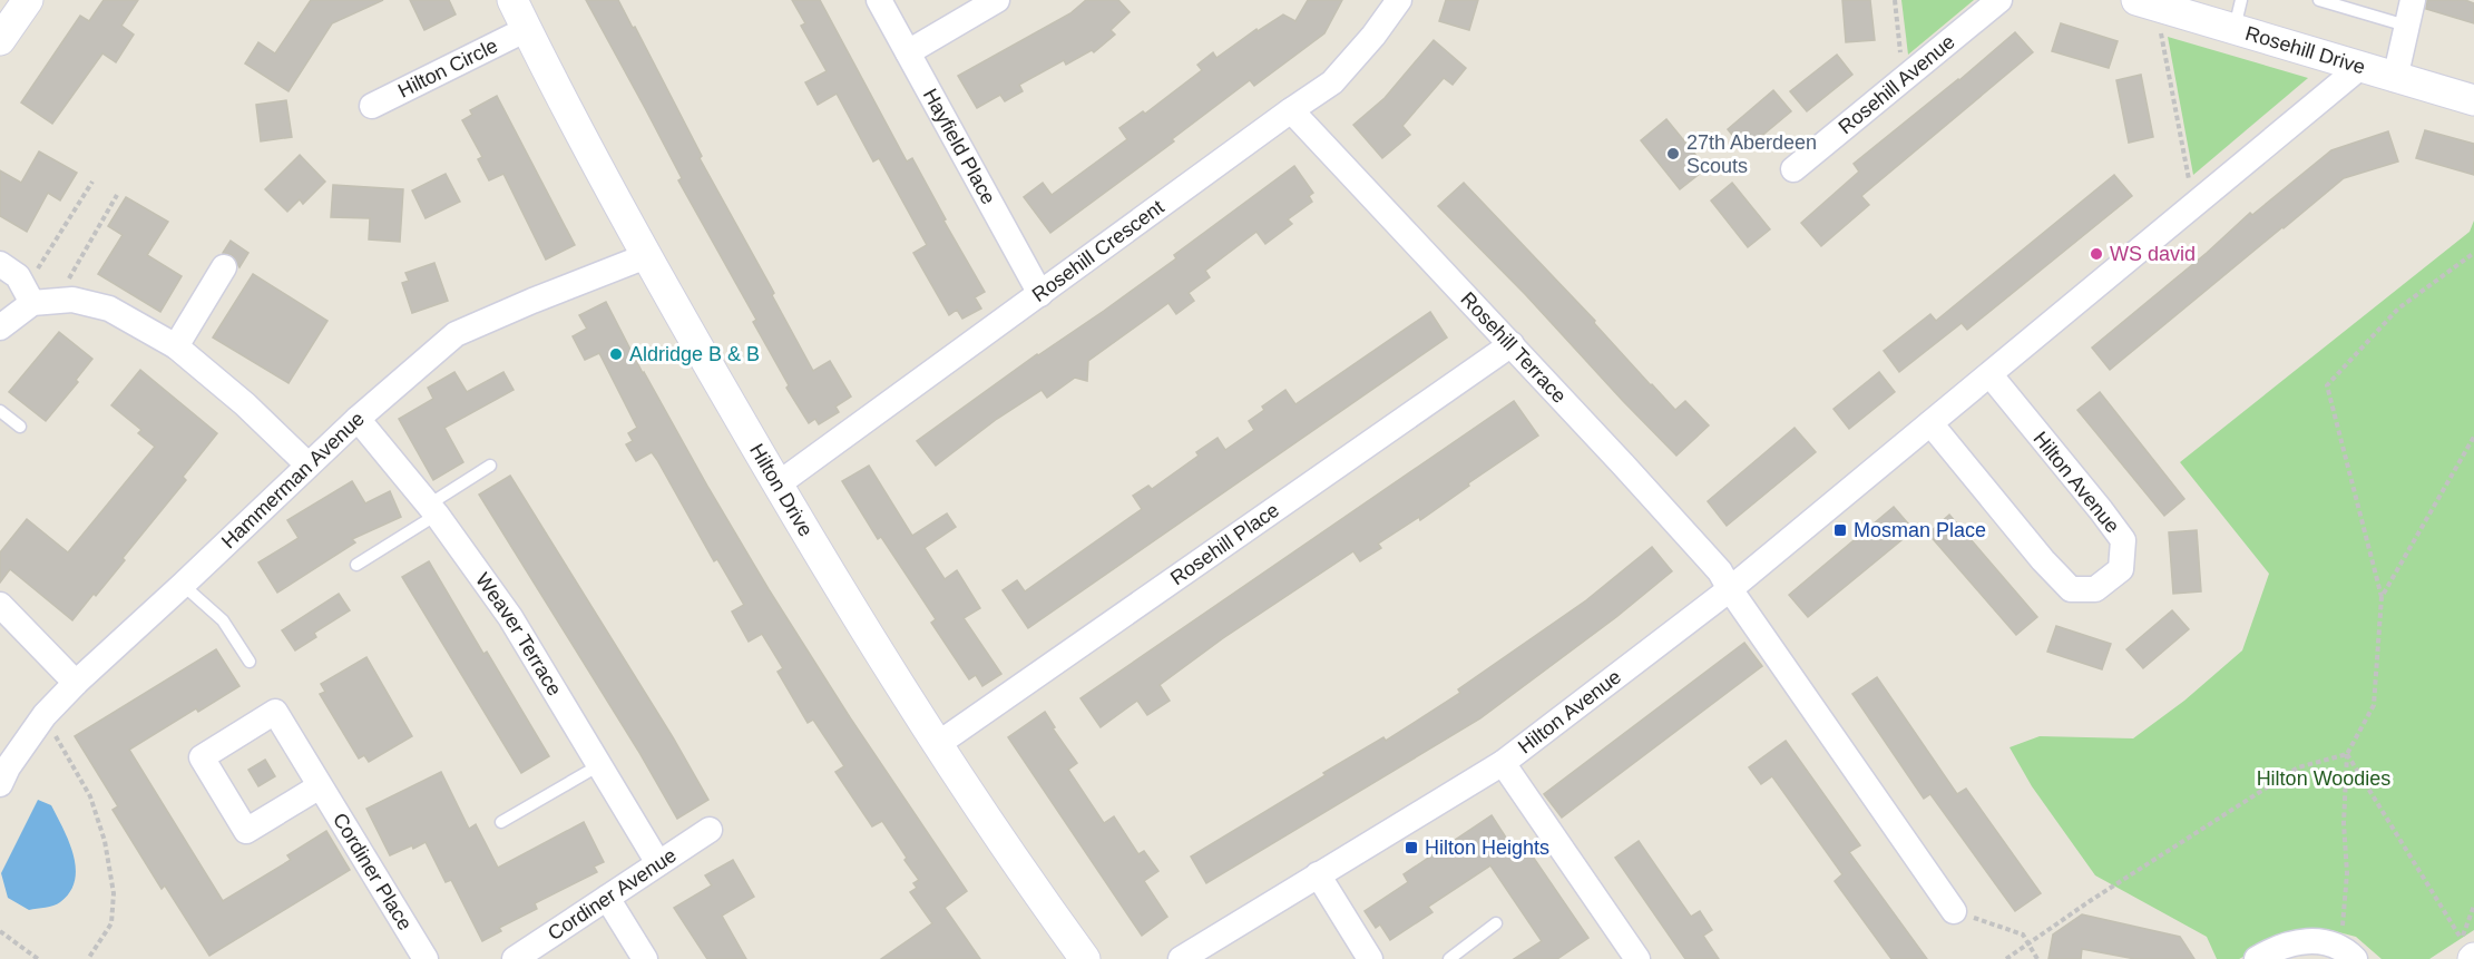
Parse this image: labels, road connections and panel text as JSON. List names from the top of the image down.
{
  "streets": {
    "street": [
      "Rosehill Drive",
      "Hilton Circle",
      "Rosehill Avenue",
      "Hayfield Place",
      "Rosehill Crescent",
      "Rosehill Terrace",
      "Hammerman Avenue",
      "Hilton Avenue",
      "Hilton Drive",
      "Rosehill Place",
      "Weaver Terrace",
      "Cordiner Place",
      "Cordiner Avenue"
    ]
  },
  "crossings": [
    ["Rosehill Drive", "Hilton Avenue"],
    ["Hilton Circle", "Hilton Drive"],
    ["Hayfield Place", "Rosehill Crescent"],
    ["Rosehill Crescent", "Rosehill Terrace"],
    ["Rosehill Crescent", "Hilton Drive"],
    ["Rosehill Terrace", "Hilton Avenue"],
    ["Rosehill Terrace", "Rosehill Place"],
    ["Hammerman Avenue", "Hilton Drive"],
    ["Hammerman Avenue", "Weaver Terrace"],
    ["Hilton Drive", "Rosehill Place"],
    ["Weaver Terrace", "Cordiner Avenue"]
  ],
  "parks": ["Hilton Woodies"],
  "places": {
    "other": ["27th Aberdeen Scouts", "WS david", "Aldridge B & B"],
    "transit": ["Mosman Place", "Hilton Heights"]
  }
}
